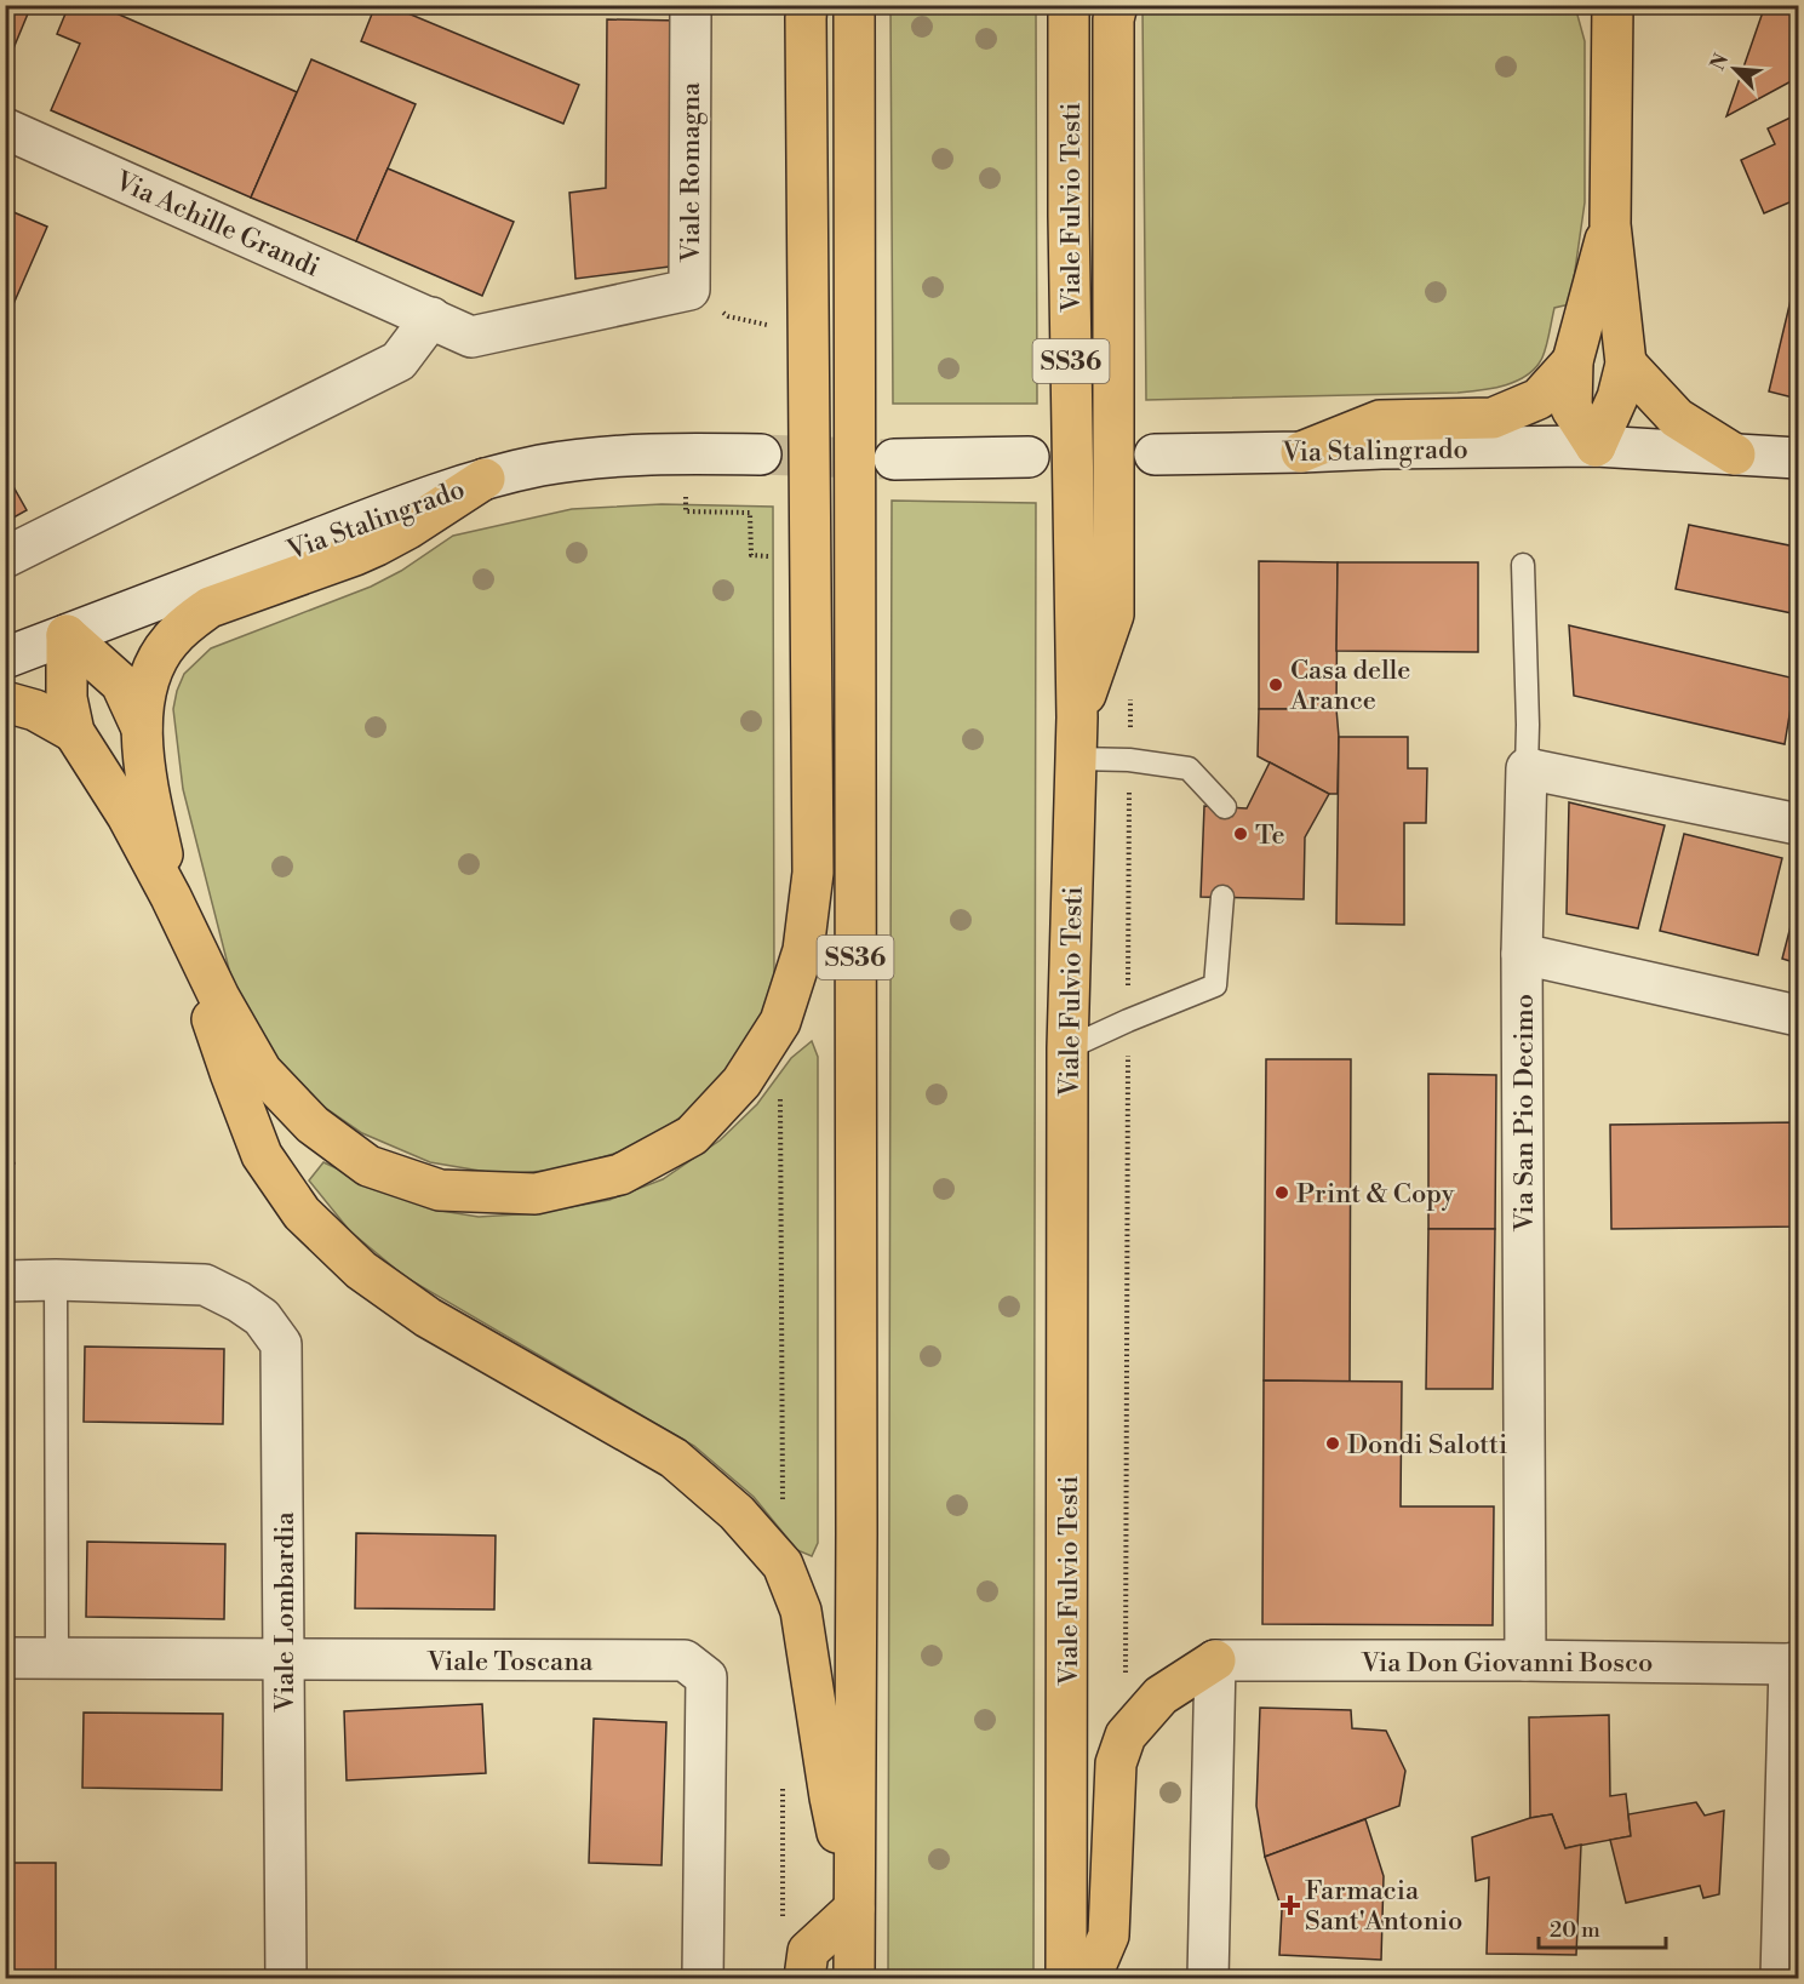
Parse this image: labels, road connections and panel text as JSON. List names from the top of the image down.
{
  "streets": {
    "highway": ["Viale Fulvio Testi", "SS36"],
    "street": [
      "Viale Romagna",
      "Via Achille Grandi",
      "Via Stalingrado",
      "Via San Pio Decimo",
      "Viale Lombardia",
      "Viale Toscana",
      "Via Don Giovanni Bosco"
    ]
  },
  "crossings": [
    ["Viale Romagna", "Via Achille Grandi"],
    ["Via San Pio Decimo", "Via Don Giovanni Bosco"],
    ["Viale Lombardia", "Viale Toscana"]
  ],
  "places": {
    "other": [
      "Casa delle Arance",
      "Te",
      "Print & Copy",
      "Dondi Salotti"
    ],
    "health": ["Farmacia Sant'Antonio"]
  },
  "scale_bar": "20 m",
  "north": "top left"
}
